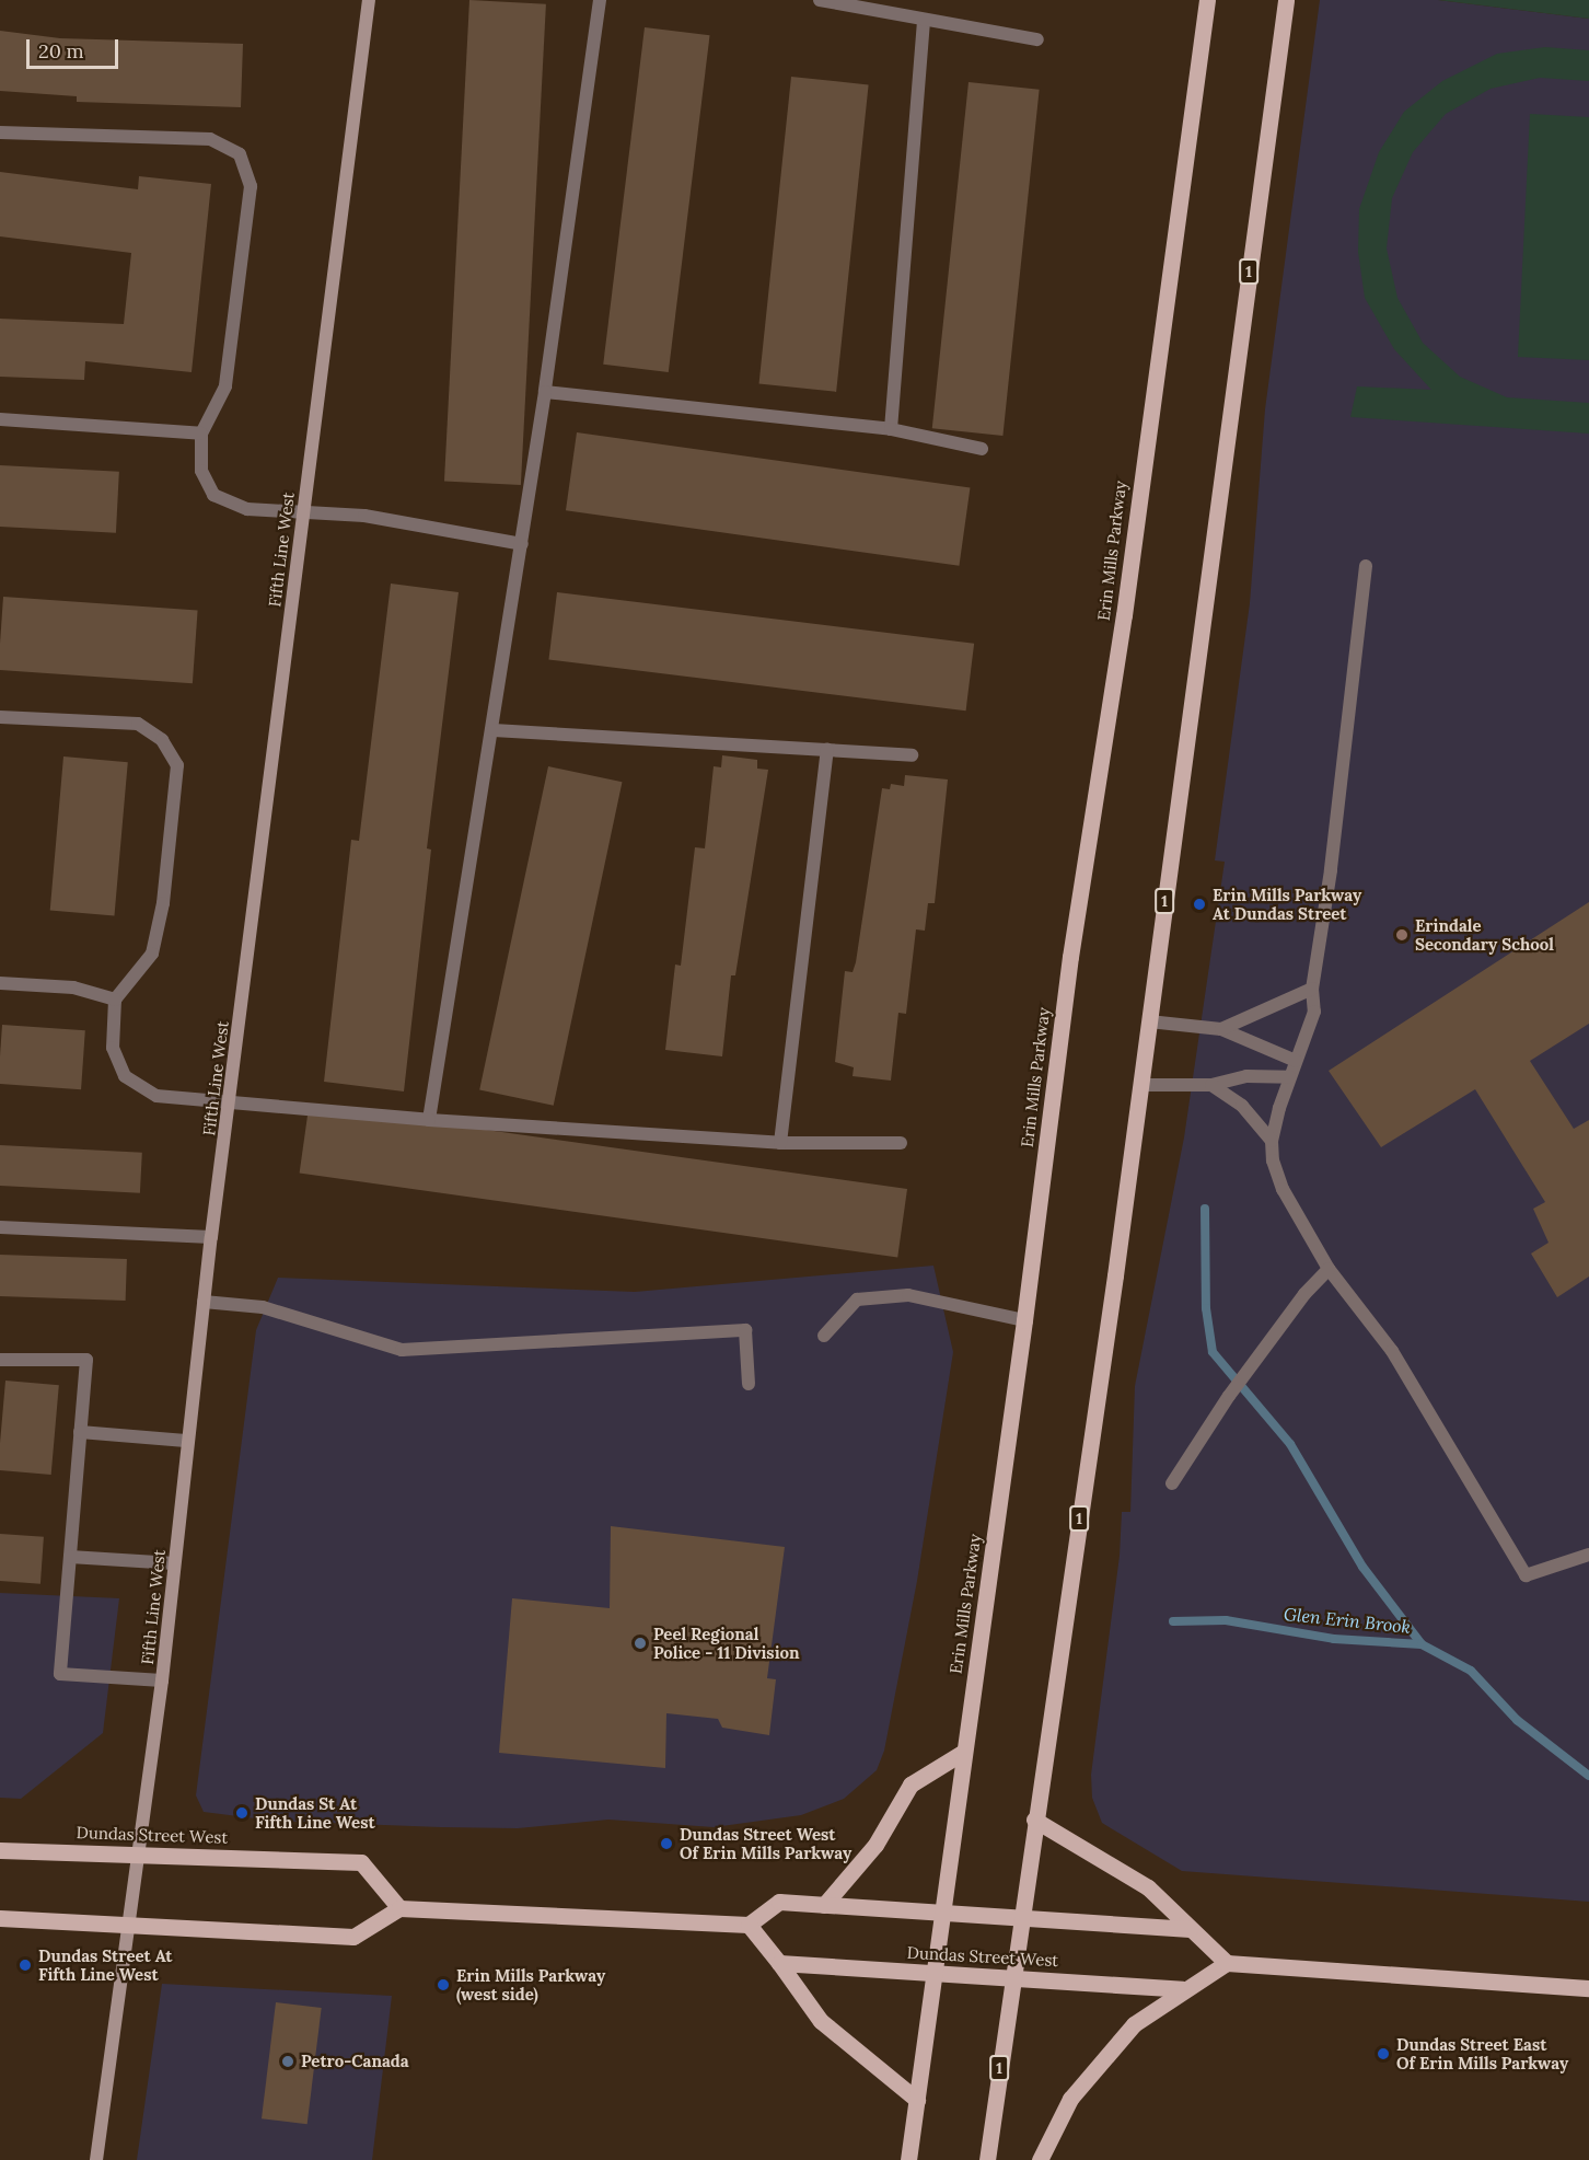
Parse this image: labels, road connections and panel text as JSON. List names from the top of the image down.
{
  "streets": {
    "main road": ["1", "Erin Mills Parkway", "Dundas Street West"],
    "street": ["Fifth Line West"]
  },
  "crossings": [
    ["1", "Dundas Street West"],
    ["Fifth Line West", "Dundas Street West"],
    ["Erin Mills Parkway", "Dundas Street West"]
  ],
  "water": ["Glen Erin Brook"],
  "places": [
    "Erin Mills Parkway At Dundas Street",
    "Erindale Secondary School",
    "Peel Regional Police - 11 Division",
    "Dundas St At Fifth Line West",
    "Dundas Street West Of Erin Mills Parkway",
    "Dundas Street At Fifth Line West",
    "Erin Mills Parkway (west side)",
    "Dundas Street East Of Erin Mills Parkway",
    "Petro-Canada"
  ],
  "scale_bar": "20 m"
}
